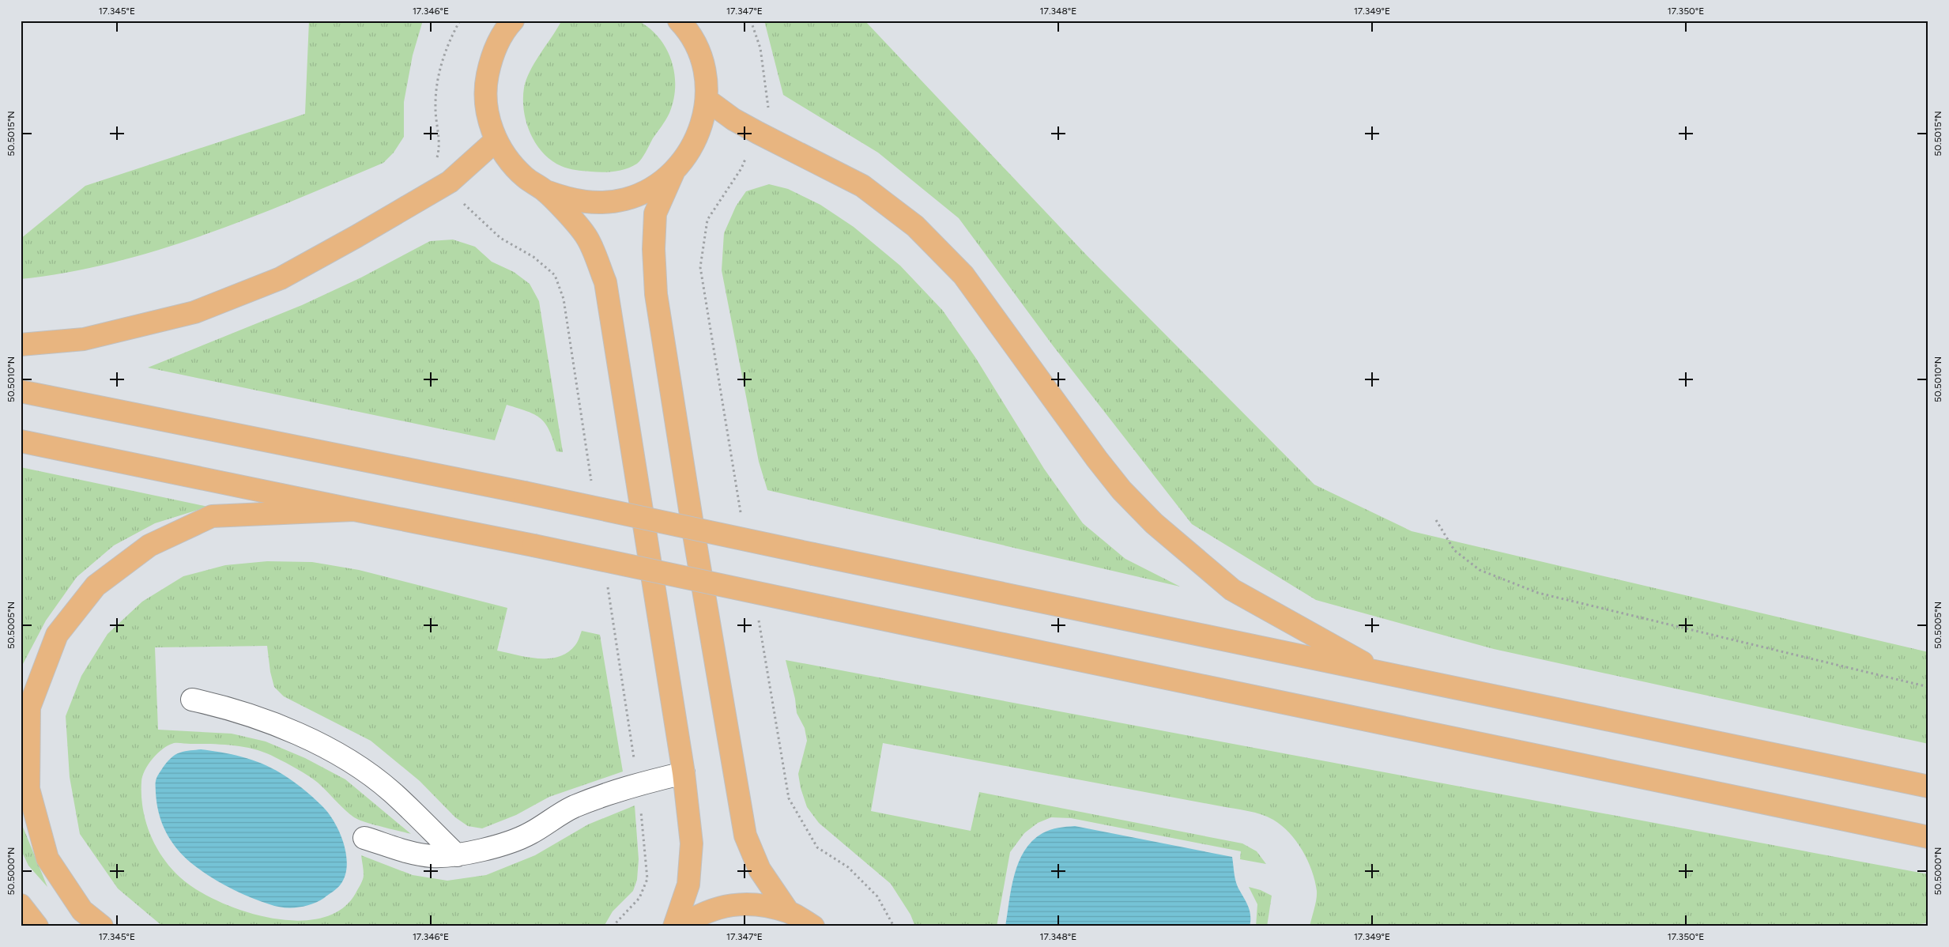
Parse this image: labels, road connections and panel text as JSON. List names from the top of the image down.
{
  "coordinates": [
    "17.345°E",
    "17.346°E",
    "17.347°E",
    "17.348°E",
    "17.349°E",
    "17.350°E",
    "50.5015°N",
    "50.5010°N",
    "50.5005°N",
    "50.5000°N"
  ]
}
